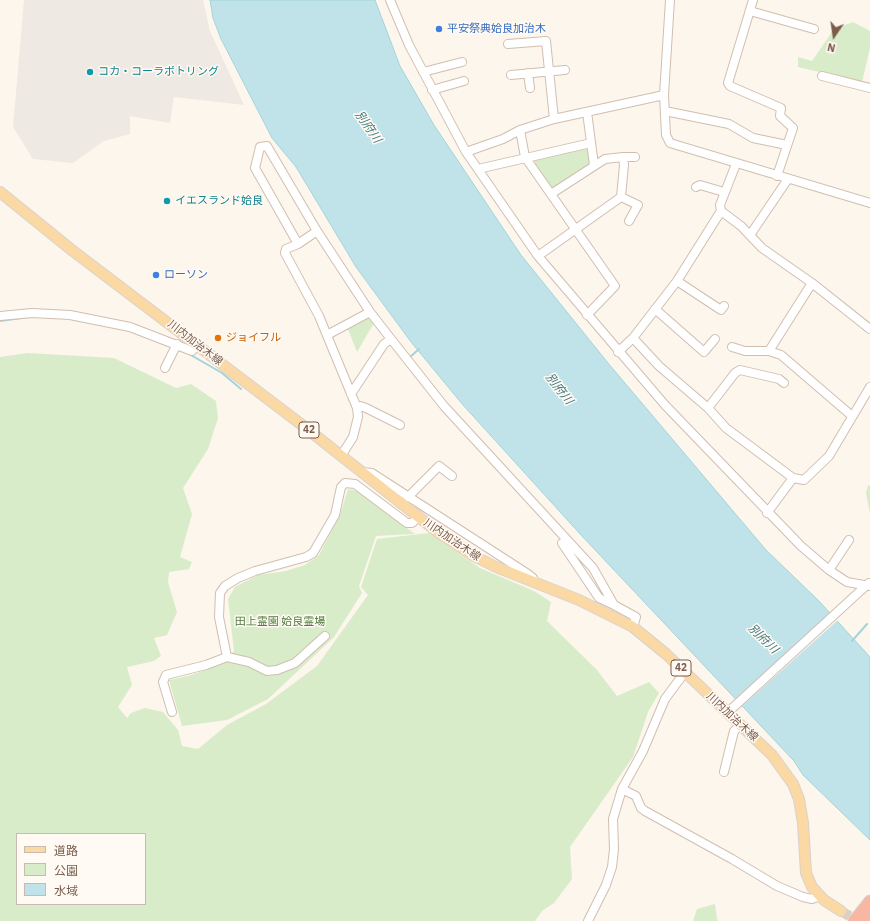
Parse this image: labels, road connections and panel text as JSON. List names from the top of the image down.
{
  "streets": {
    "main road": ["川内加治木線", "42"]
  },
  "water": ["別府川"],
  "parks": ["田上霊園 姶良霊場"],
  "places": [
    "平安祭典姶良加治木",
    "コカ・コーラボトリング",
    "イエスランド姶良",
    "ローソン",
    "ジョイフル"
  ],
  "legend": ["道路", "公園", "水域"],
  "north": "bottom"
}
